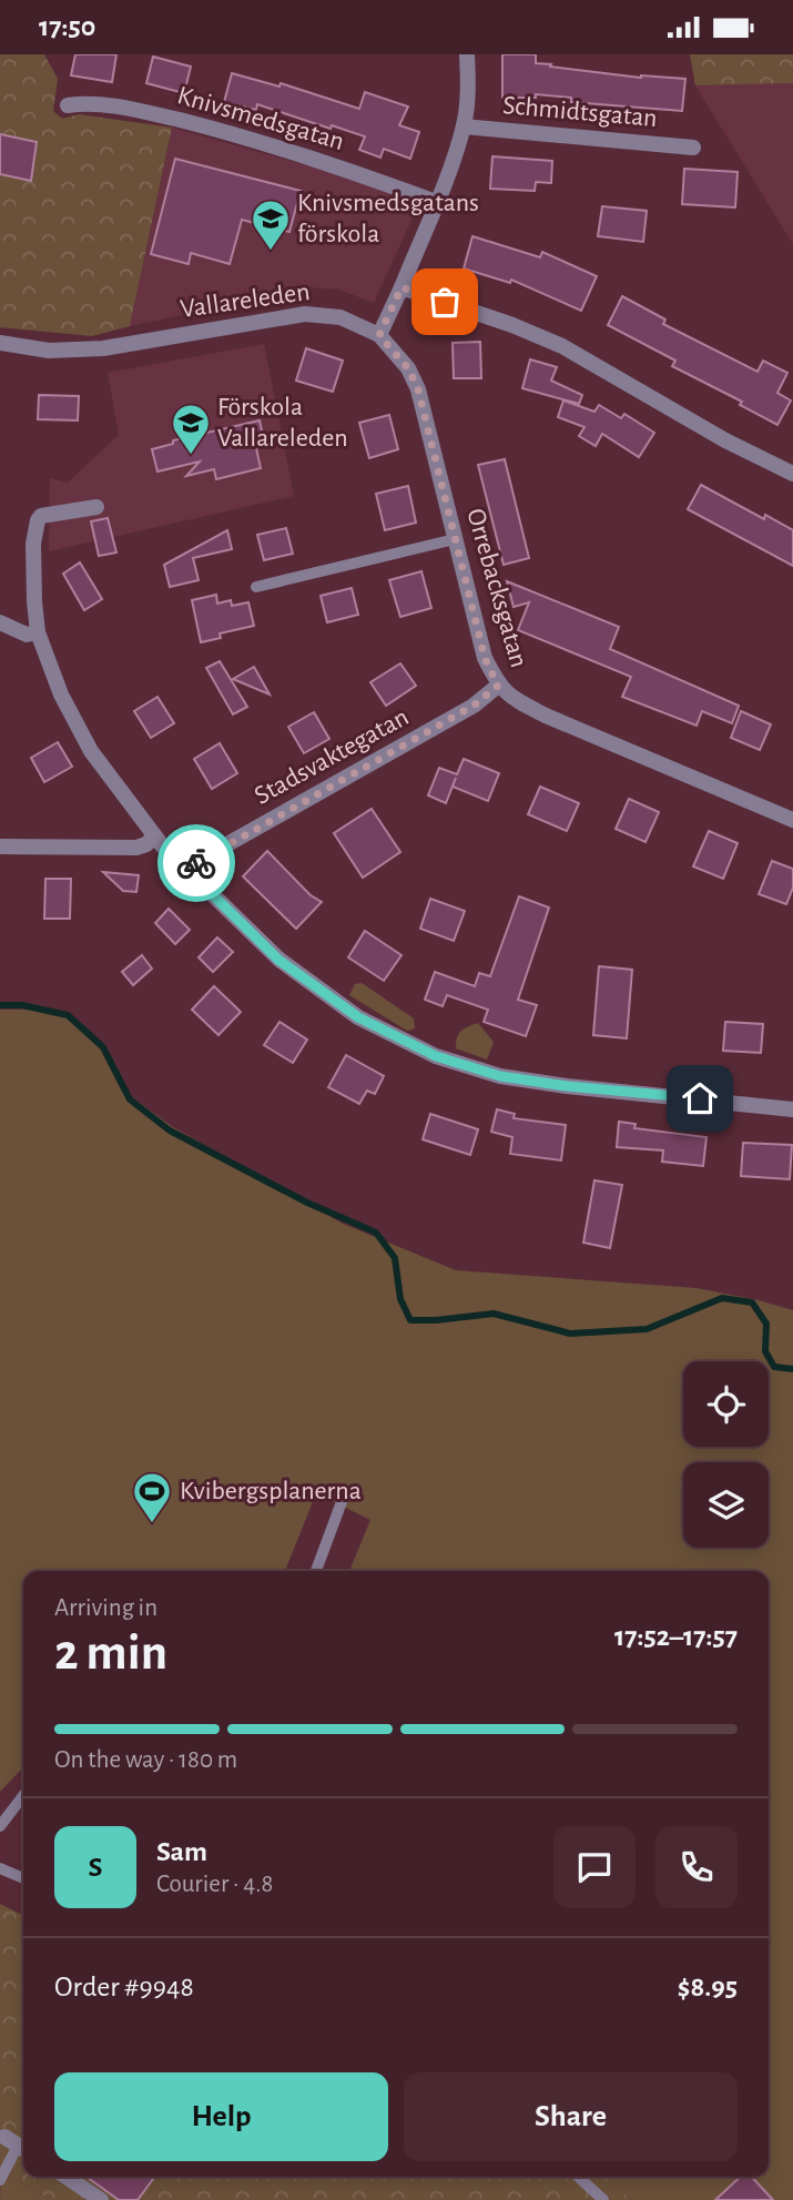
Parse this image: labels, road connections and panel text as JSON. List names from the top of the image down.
{
  "streets": {
    "street": [
      "Schmidtsgatan",
      "Knivsmedsgatan",
      "Vallareleden",
      "Orrebacksgatan",
      "Stadsvaktegatan"
    ]
  },
  "crossings": [
    ["Vallareleden", "Orrebacksgatan"],
    ["Orrebacksgatan", "Stadsvaktegatan"]
  ],
  "places": {
    "school or university": ["Knivsmedsgatans förskola", "Förskola Vallareleden"],
    "sports": ["Kvibergsplanerna"]
  },
  "page": {
    "status": "17:50",
    "heading": ["2 min", "Arriving in", "17:52–17:57"],
    "panel": [
      "Sam",
      "Courier · 4.8",
      "Order #9948",
      "$8.95"
    ],
    "bar": "On the way · 180 m",
    "round": "S",
    "buttons": ["Help", "Share"]
  }
}
